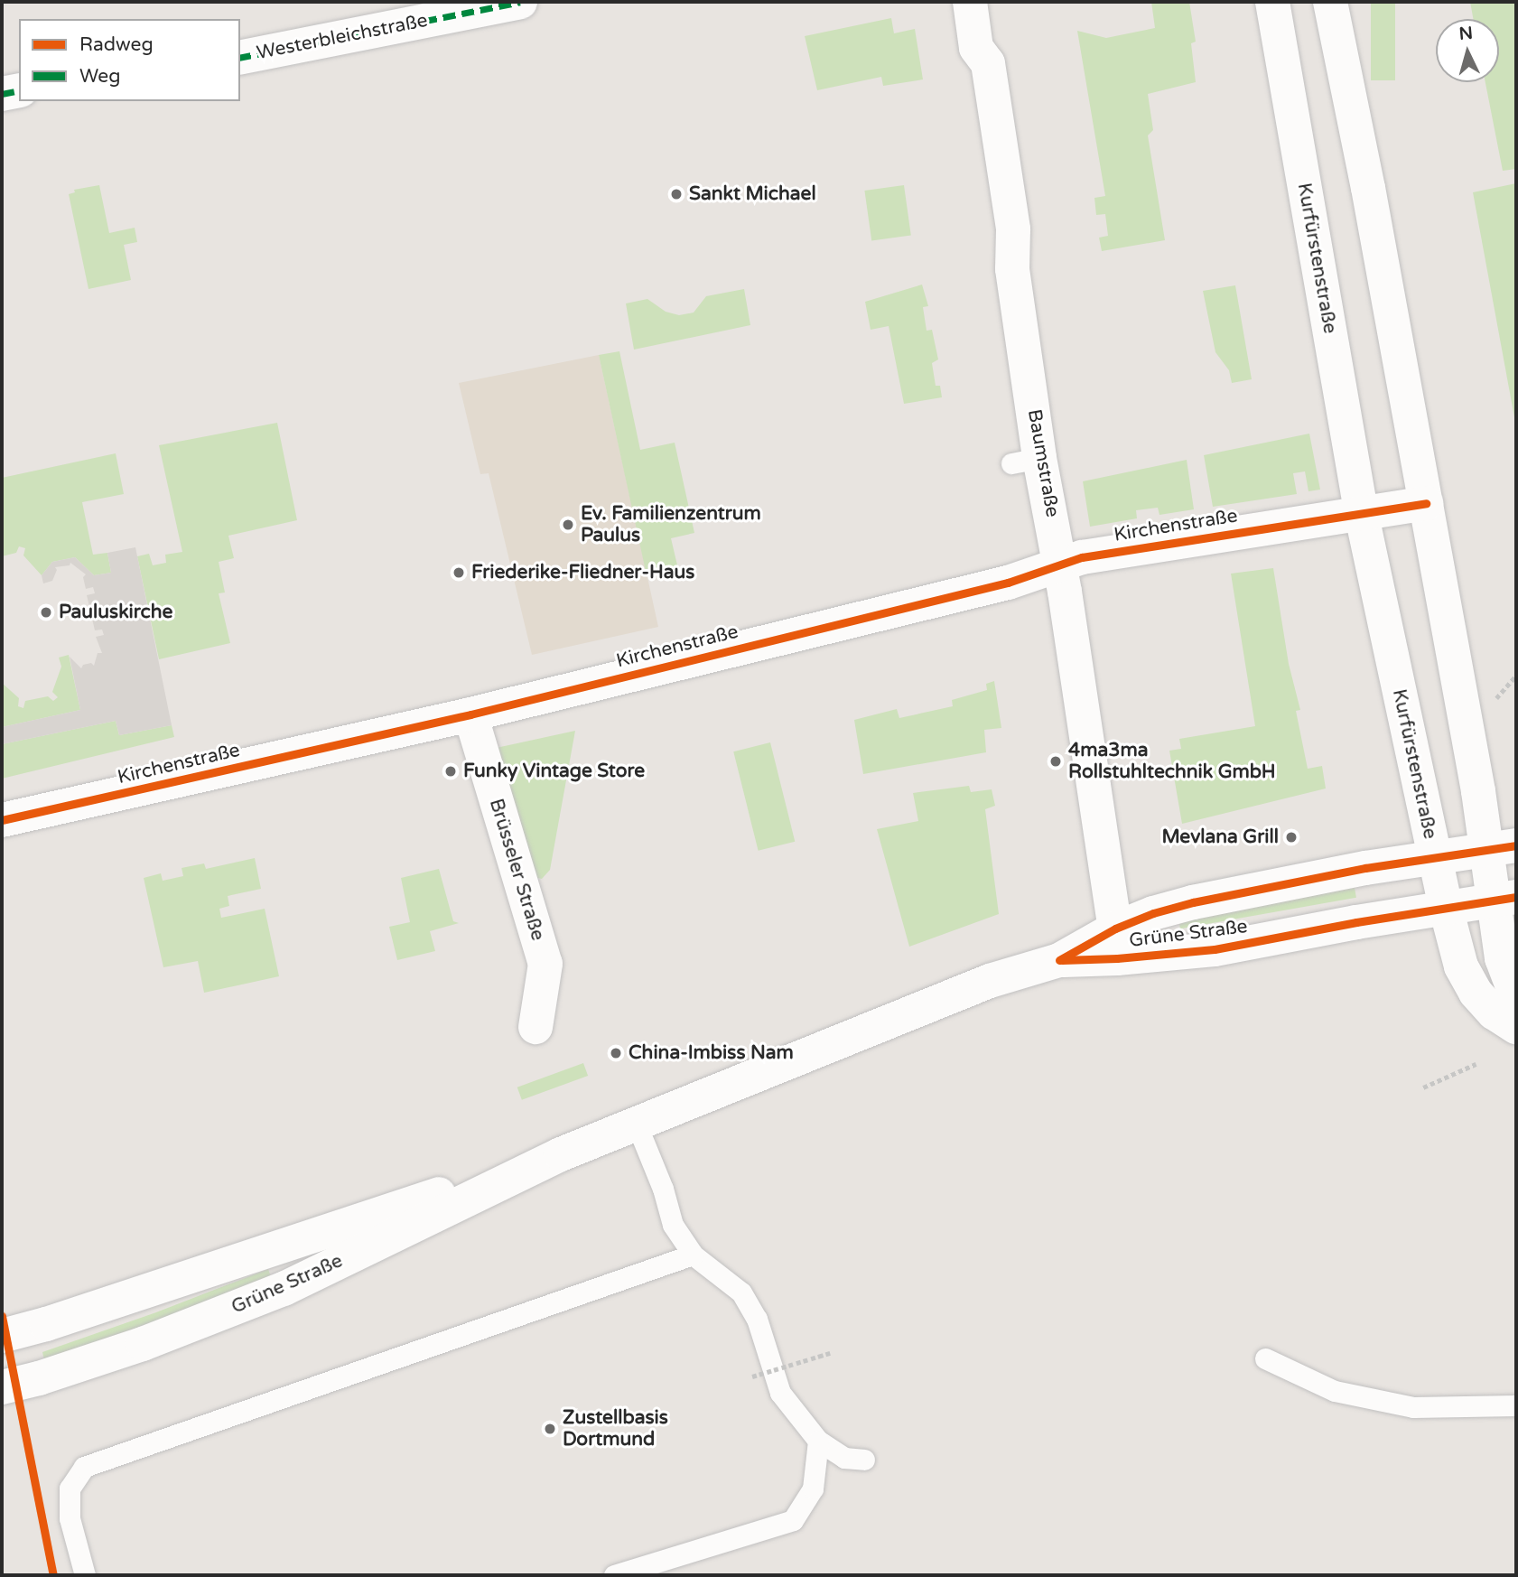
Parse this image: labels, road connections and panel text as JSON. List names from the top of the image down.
{
  "streets": {
    "street": [
      "Westerbleichstraße",
      "Kurfürstenstraße",
      "Baumstraße",
      "Kirchenstraße",
      "Brüsseler Straße",
      "Grüne Straße"
    ]
  },
  "crossings": [
    ["Kurfürstenstraße", "Kirchenstraße"],
    ["Kurfürstenstraße", "Grüne Straße"],
    ["Baumstraße", "Kirchenstraße"],
    ["Baumstraße", "Grüne Straße"],
    ["Kirchenstraße", "Brüsseler Straße"]
  ],
  "places": [
    "Sankt Michael",
    "Ev. Familienzentrum Paulus",
    "Friederike-Fliedner-Haus",
    "Pauluskirche",
    "4ma3ma Rollstuhltechnik GmbH",
    "Funky Vintage Store",
    "Mevlana Grill",
    "China-Imbiss Nam",
    "Zustellbasis Dortmund"
  ],
  "legend": ["Radweg", "Weg"],
  "north": "top"
}
